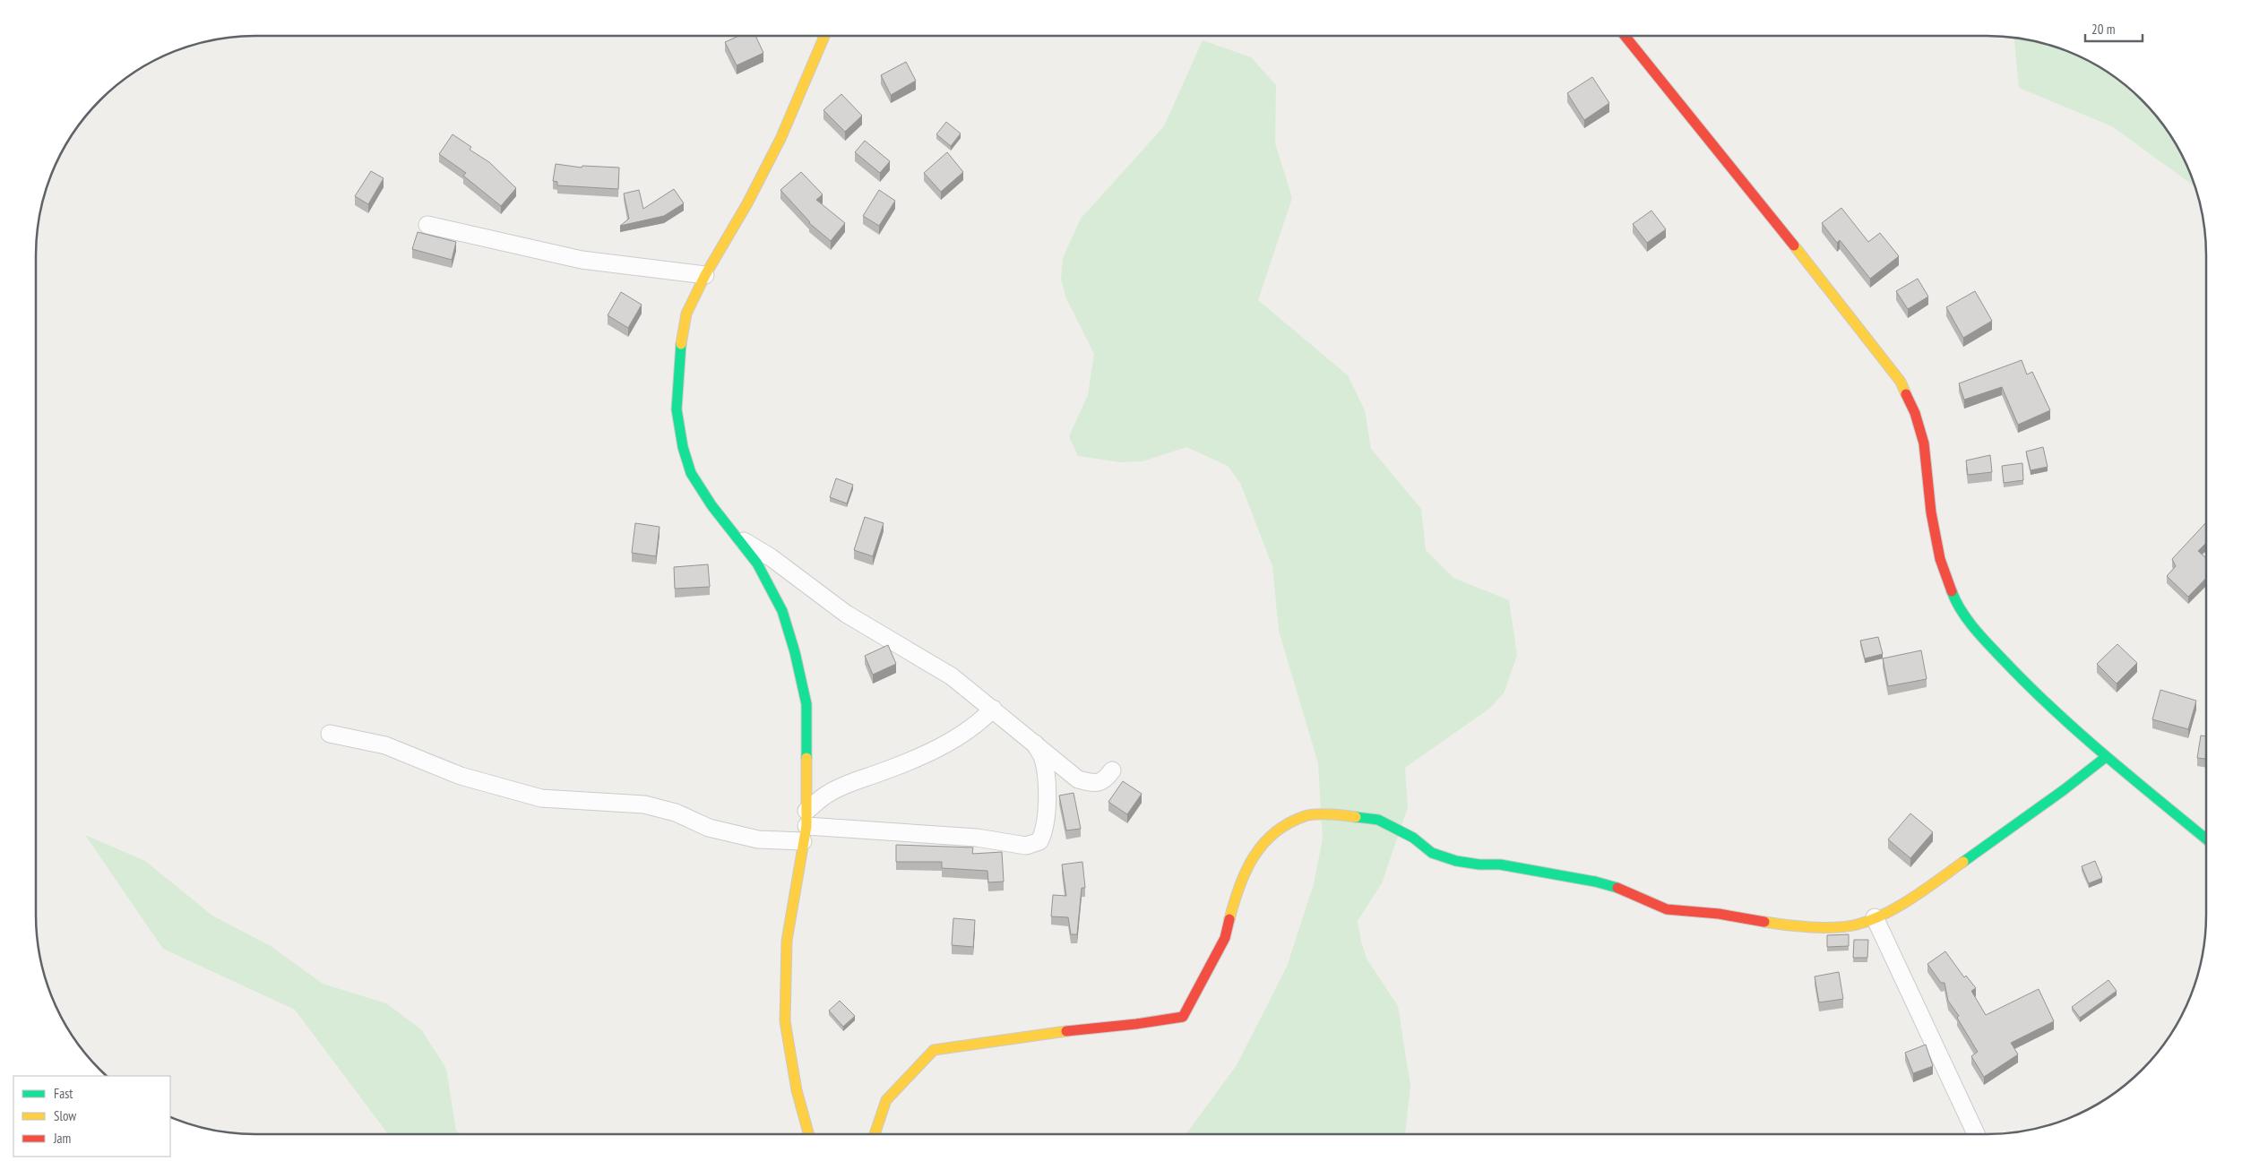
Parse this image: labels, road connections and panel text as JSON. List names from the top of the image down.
{
  "legend": ["Fast", "Slow", "Jam"],
  "scale_bar": "20 m"
}
